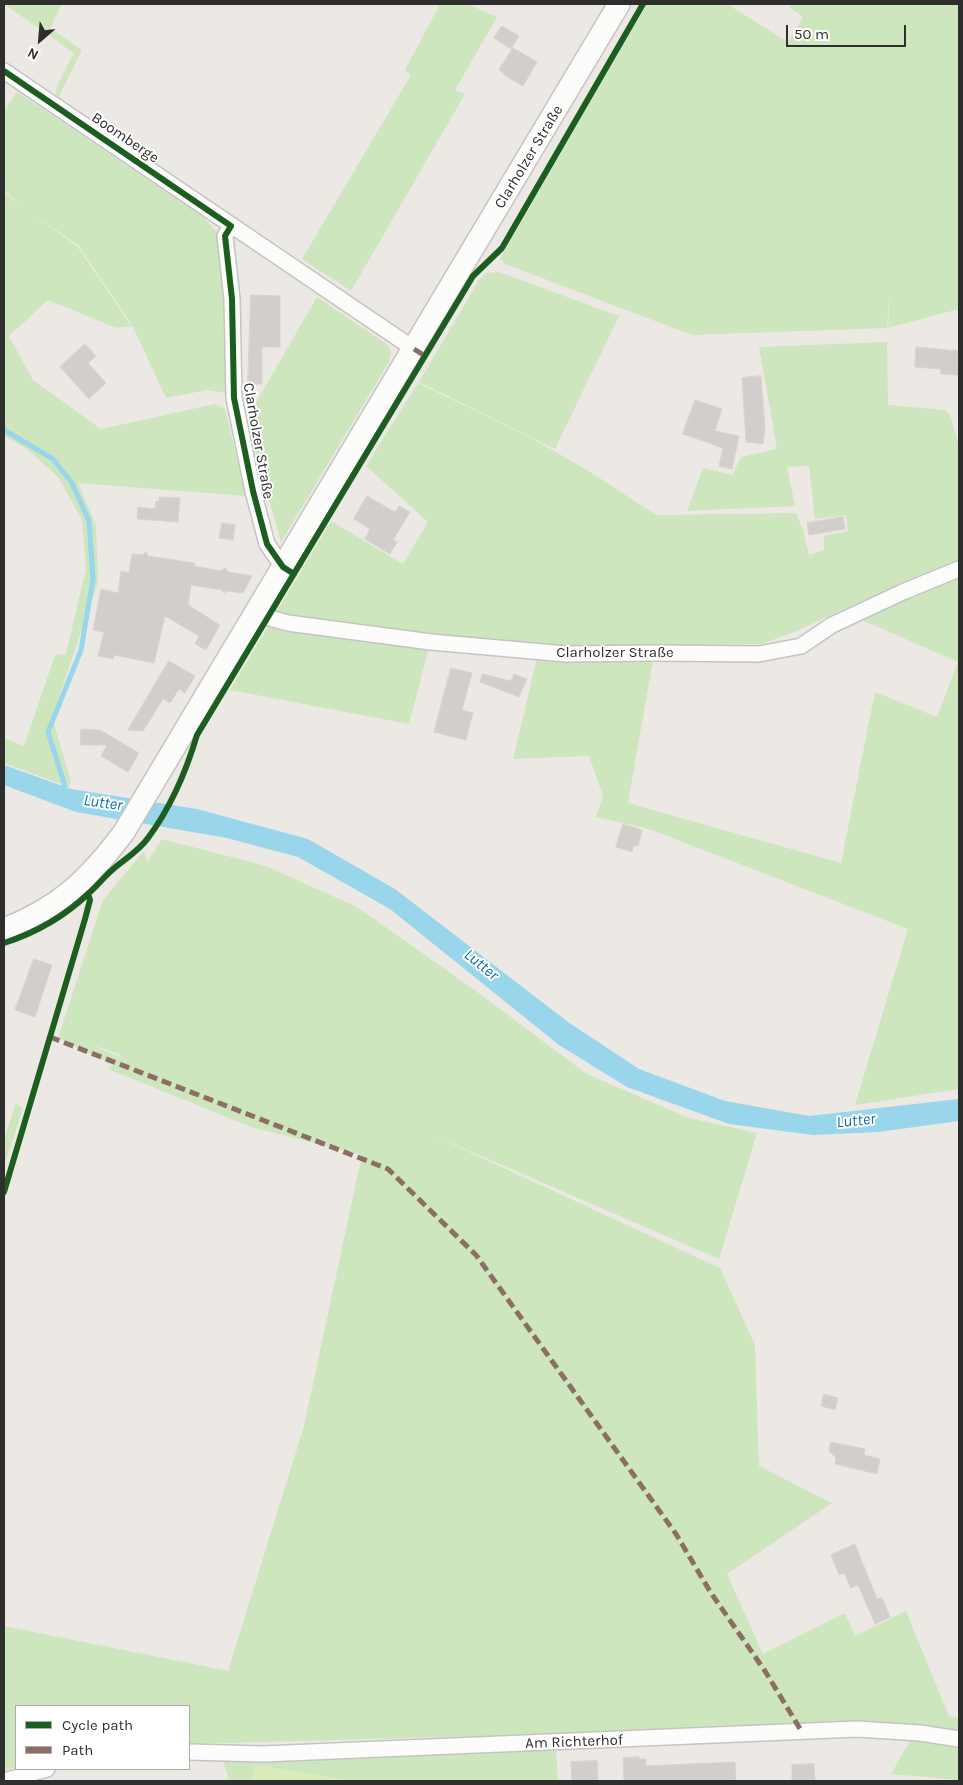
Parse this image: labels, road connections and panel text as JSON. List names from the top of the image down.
{
  "streets": {
    "street": ["Boomberge", "Clarholzer Straße", "Am Richterhof"]
  },
  "crossings": [
    ["Boomberge", "Clarholzer Straße"]
  ],
  "water": ["Lutter"],
  "legend": ["Cycle path", "Path"],
  "scale_bar": "50 m",
  "north": "bottom left"
}
